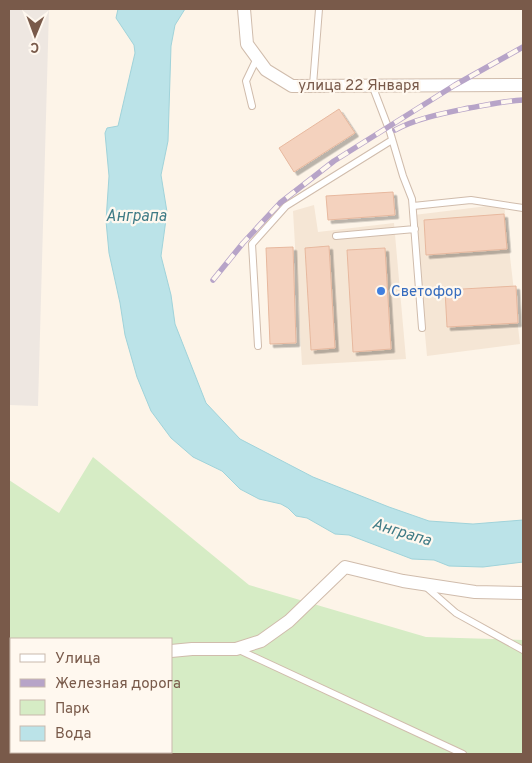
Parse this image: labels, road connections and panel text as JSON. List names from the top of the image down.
{
  "streets": {
    "street": ["улица 22 Января"]
  },
  "water": ["Анграпа"],
  "places": ["Светофор"],
  "legend": [
    "Улица",
    "Железная дорога",
    "Парк",
    "Вода"
  ],
  "north": "bottom"
}
